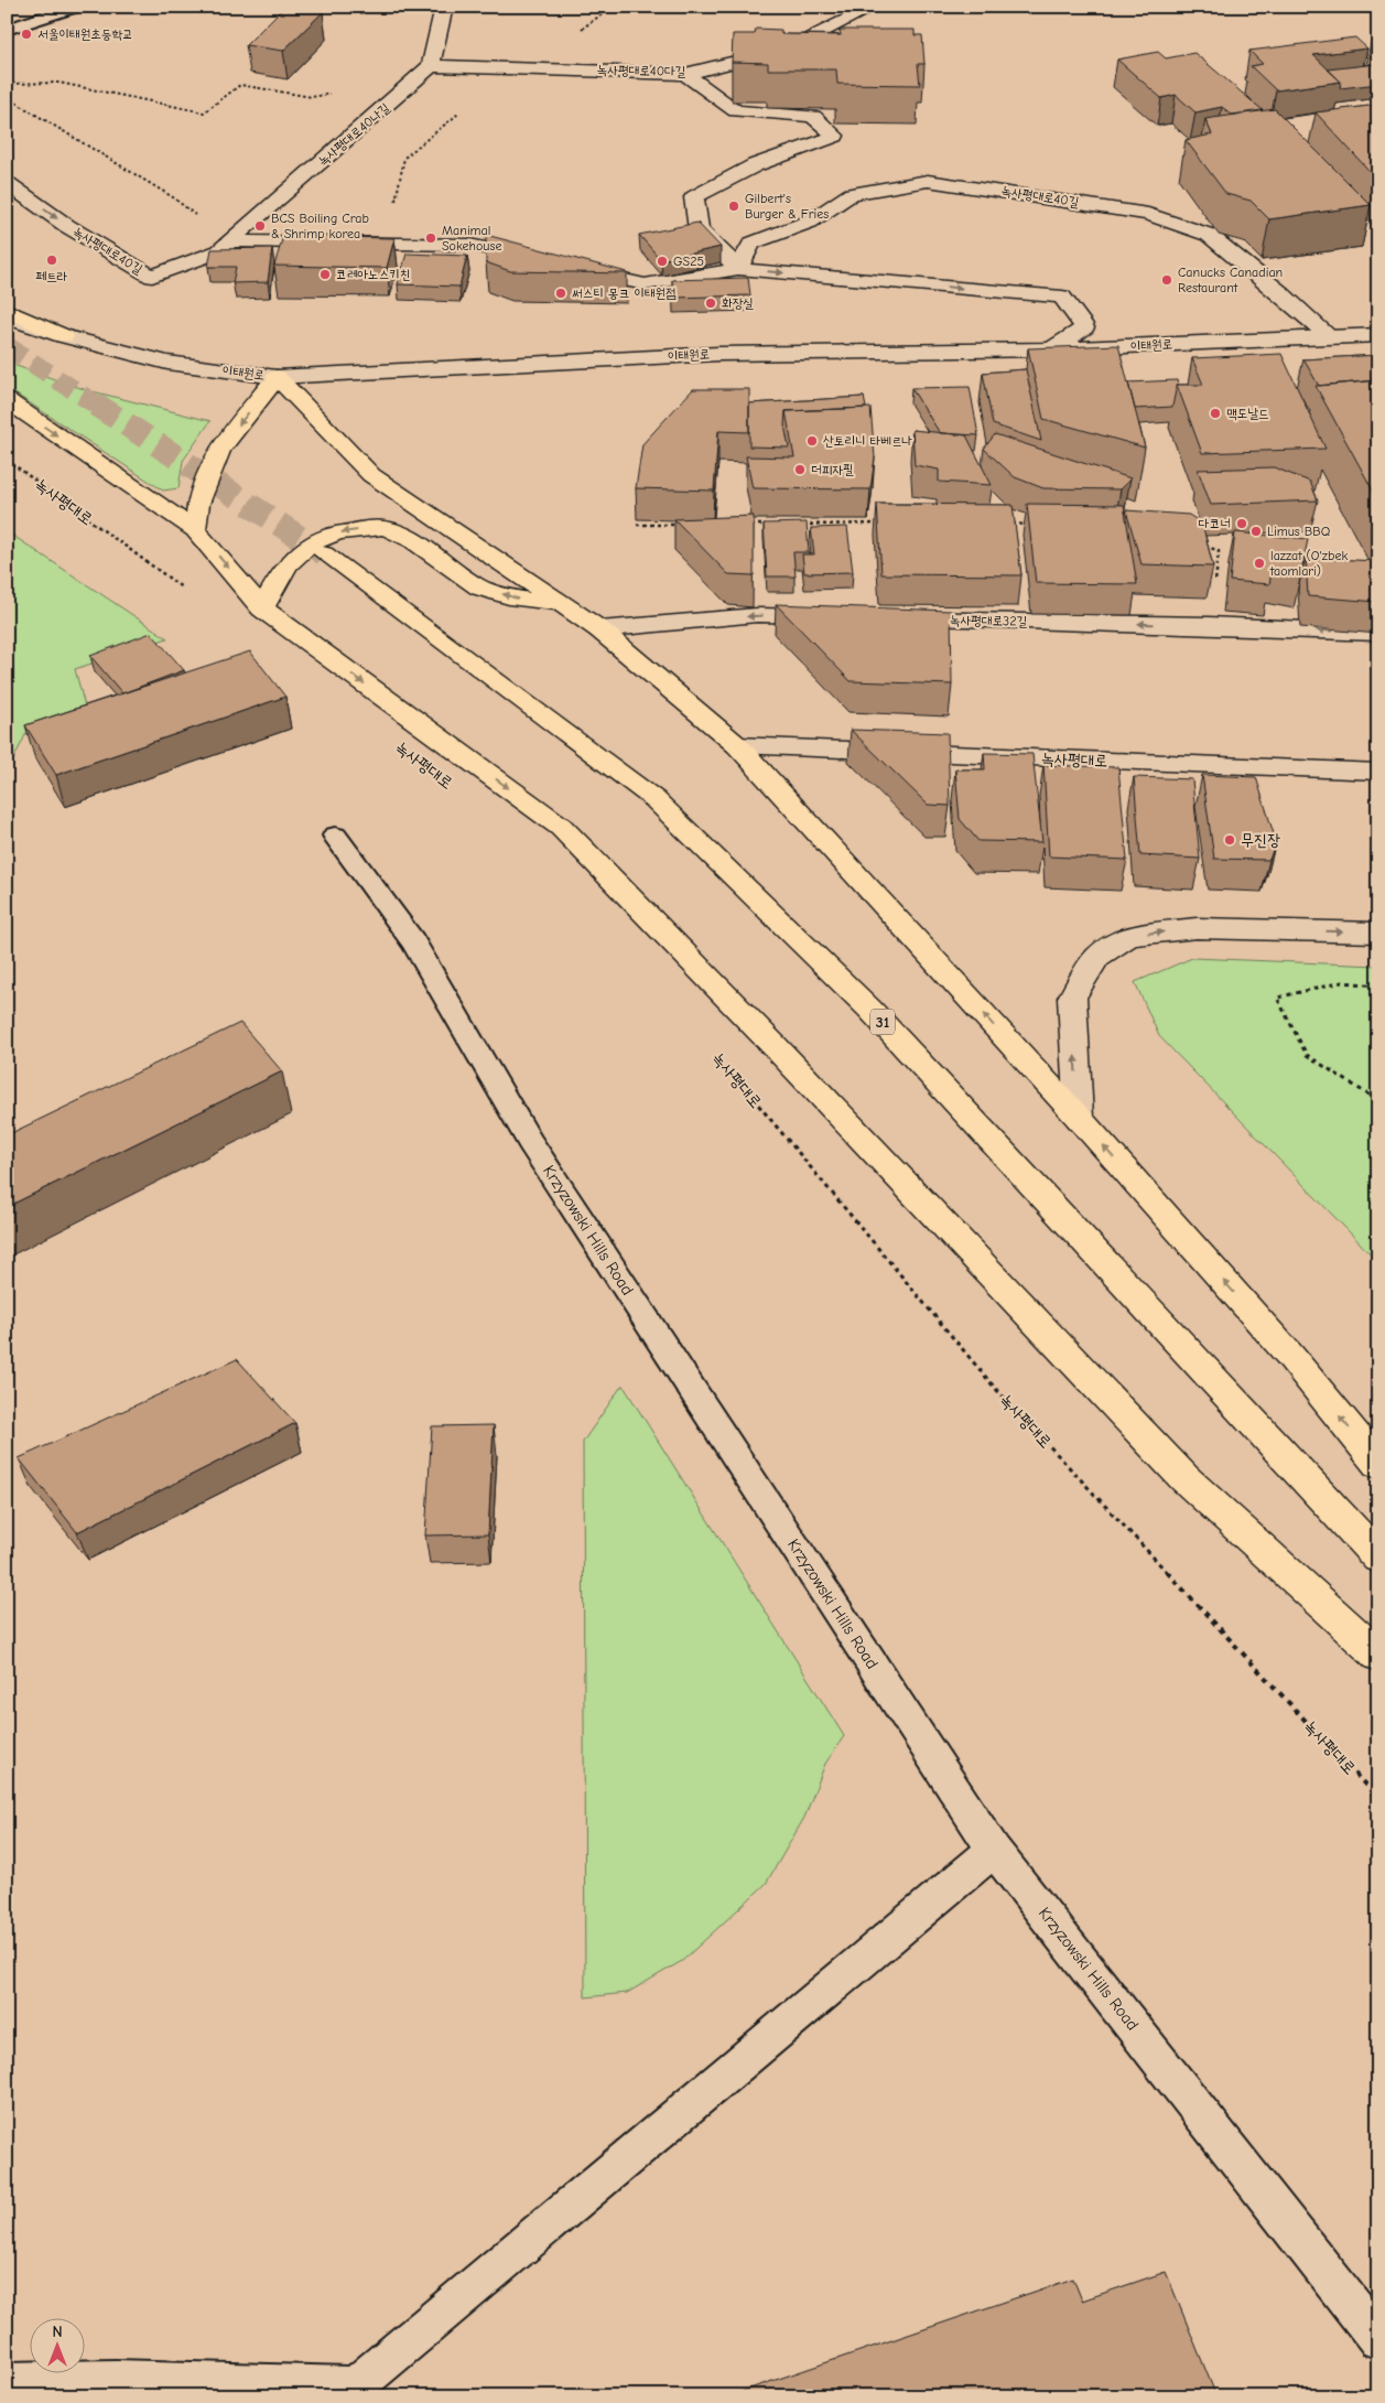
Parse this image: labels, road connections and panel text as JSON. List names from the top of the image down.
{
  "streets": {
    "main road": ["31"],
    "street": [
      "녹사평대로40다길",
      "녹사평대로40나길",
      "녹사평대로40길",
      "이태원로",
      "녹사평대로",
      "녹사평대로32길"
    ],
    "lane": ["Krzyzowski Hills Road"]
  },
  "crossings": [
    ["녹사평대로40다길", "녹사평대로40나길"],
    ["녹사평대로40나길", "녹사평대로40길"],
    ["녹사평대로40길", "이태원로"]
  ],
  "one_way": ["녹사평대로32길"],
  "places": [
    "서울이태원초등학교",
    "Gilbert's Burger & Fries",
    "BCS Boiling Crab & Shrimp korea",
    "Manimal Sokehouse",
    "페트라",
    "GS25",
    "코레아노스키친",
    "Canucks Canadian Restaurant",
    "써스티 몽크 이태원점",
    "화장실",
    "맥도날드",
    "산토리니 타베르나",
    "더피자필",
    "다코너",
    "Limus BBQ",
    "lazzat (O'zbek taomlari)",
    "무진장"
  ],
  "north": "top"
}
